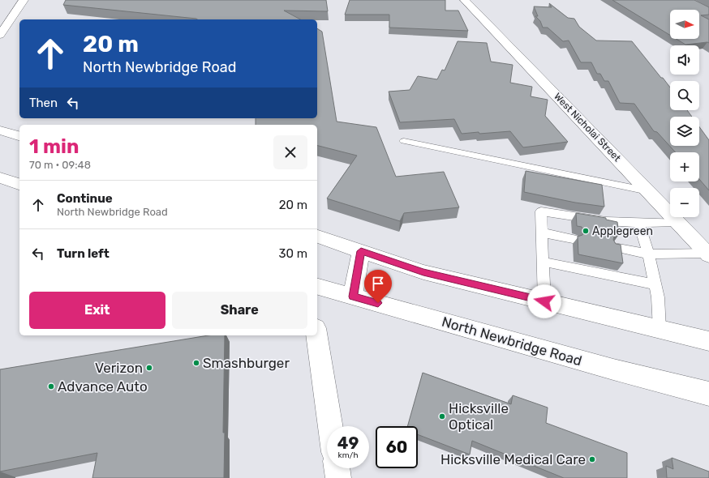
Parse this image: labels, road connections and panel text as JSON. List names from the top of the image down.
{
  "streets": {
    "main road": ["West Nicholai Street", "North Newbridge Road"]
  },
  "places": [
    "Applegreen",
    "Smashburger",
    "Verizon",
    "Advance Auto",
    "Hicksville Optical",
    "Hicksville Medical Care"
  ],
  "north": "right",
  "page": {
    "map_buttons": ["+", "−"],
    "turn": ["20 m", "North Newbridge Road"],
    "then": "Then",
    "heading": ["1 min", "70 m · 09:48"],
    "list": [
      {
        "name": "Continue",
        "note": "North Newbridge Road",
        "value": "20 m"
      },
      {
        "name": "Turn left",
        "value": "30 m"
      }
    ],
    "buttons": ["Exit", "Share"],
    "speed": "49 km/h",
    "limit": "60"
  }
}
